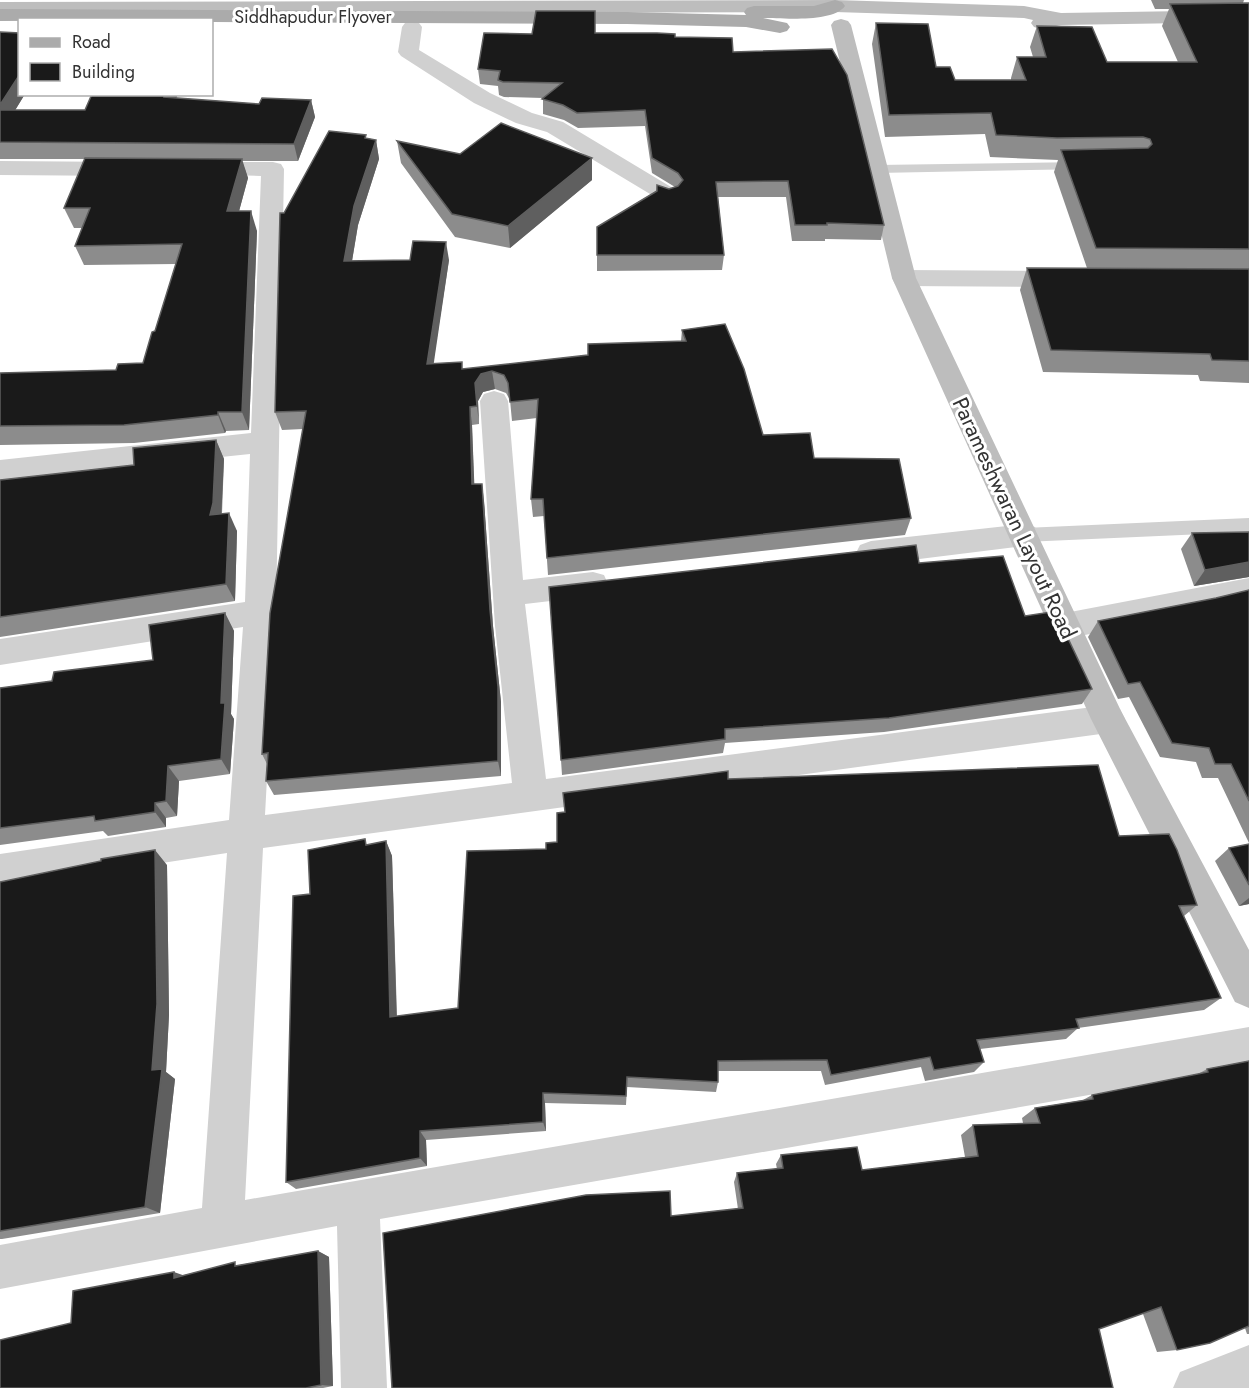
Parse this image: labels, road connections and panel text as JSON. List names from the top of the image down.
{
  "streets": {
    "main road": ["Siddhapudur Flyover"],
    "street": ["Parameshwaran Layout Road"]
  },
  "crossings": [
    ["Siddhapudur Flyover", "Parameshwaran Layout Road"]
  ],
  "legend": ["Road", "Building"]
}
